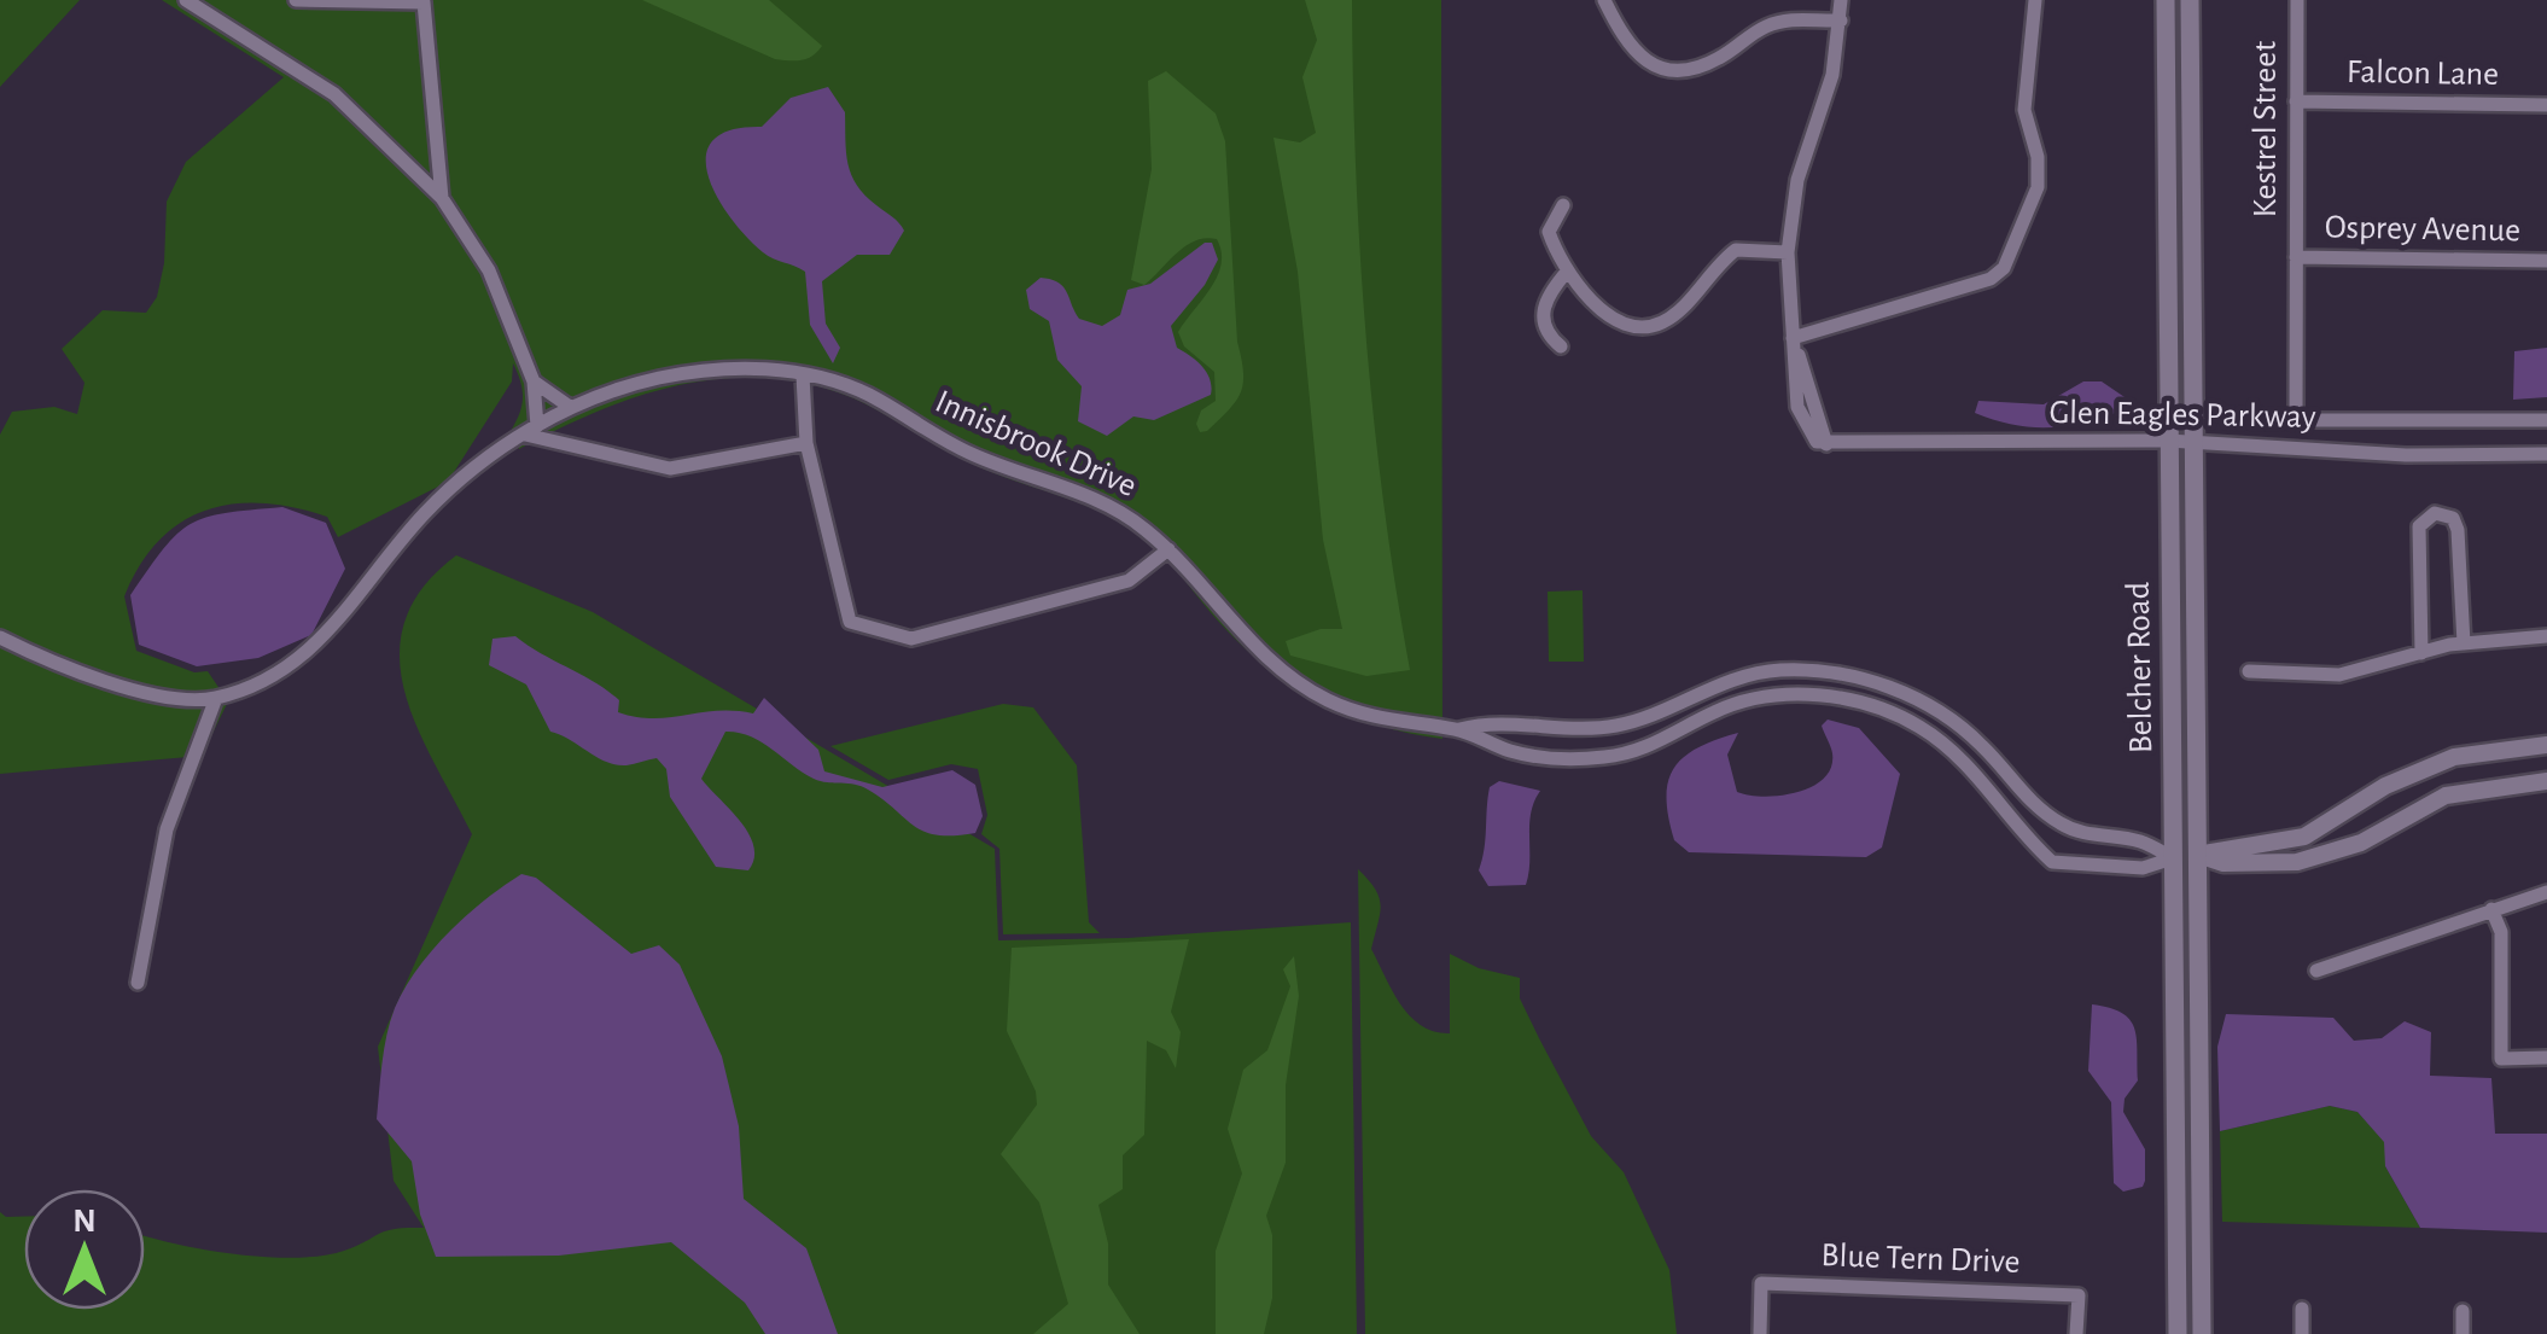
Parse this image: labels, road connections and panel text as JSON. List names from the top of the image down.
{
  "streets": {
    "main road": ["Belcher Road"],
    "street": [
      "Falcon Lane",
      "Kestrel Street",
      "Osprey Avenue",
      "Glen Eagles Parkway",
      "Innisbrook Drive",
      "Blue Tern Drive"
    ]
  },
  "crossings": [
    ["Falcon Lane", "Kestrel Street"],
    ["Kestrel Street", "Osprey Avenue"],
    ["Glen Eagles Parkway", "Belcher Road"],
    ["Innisbrook Drive", "Belcher Road"]
  ],
  "north": "top"
}
